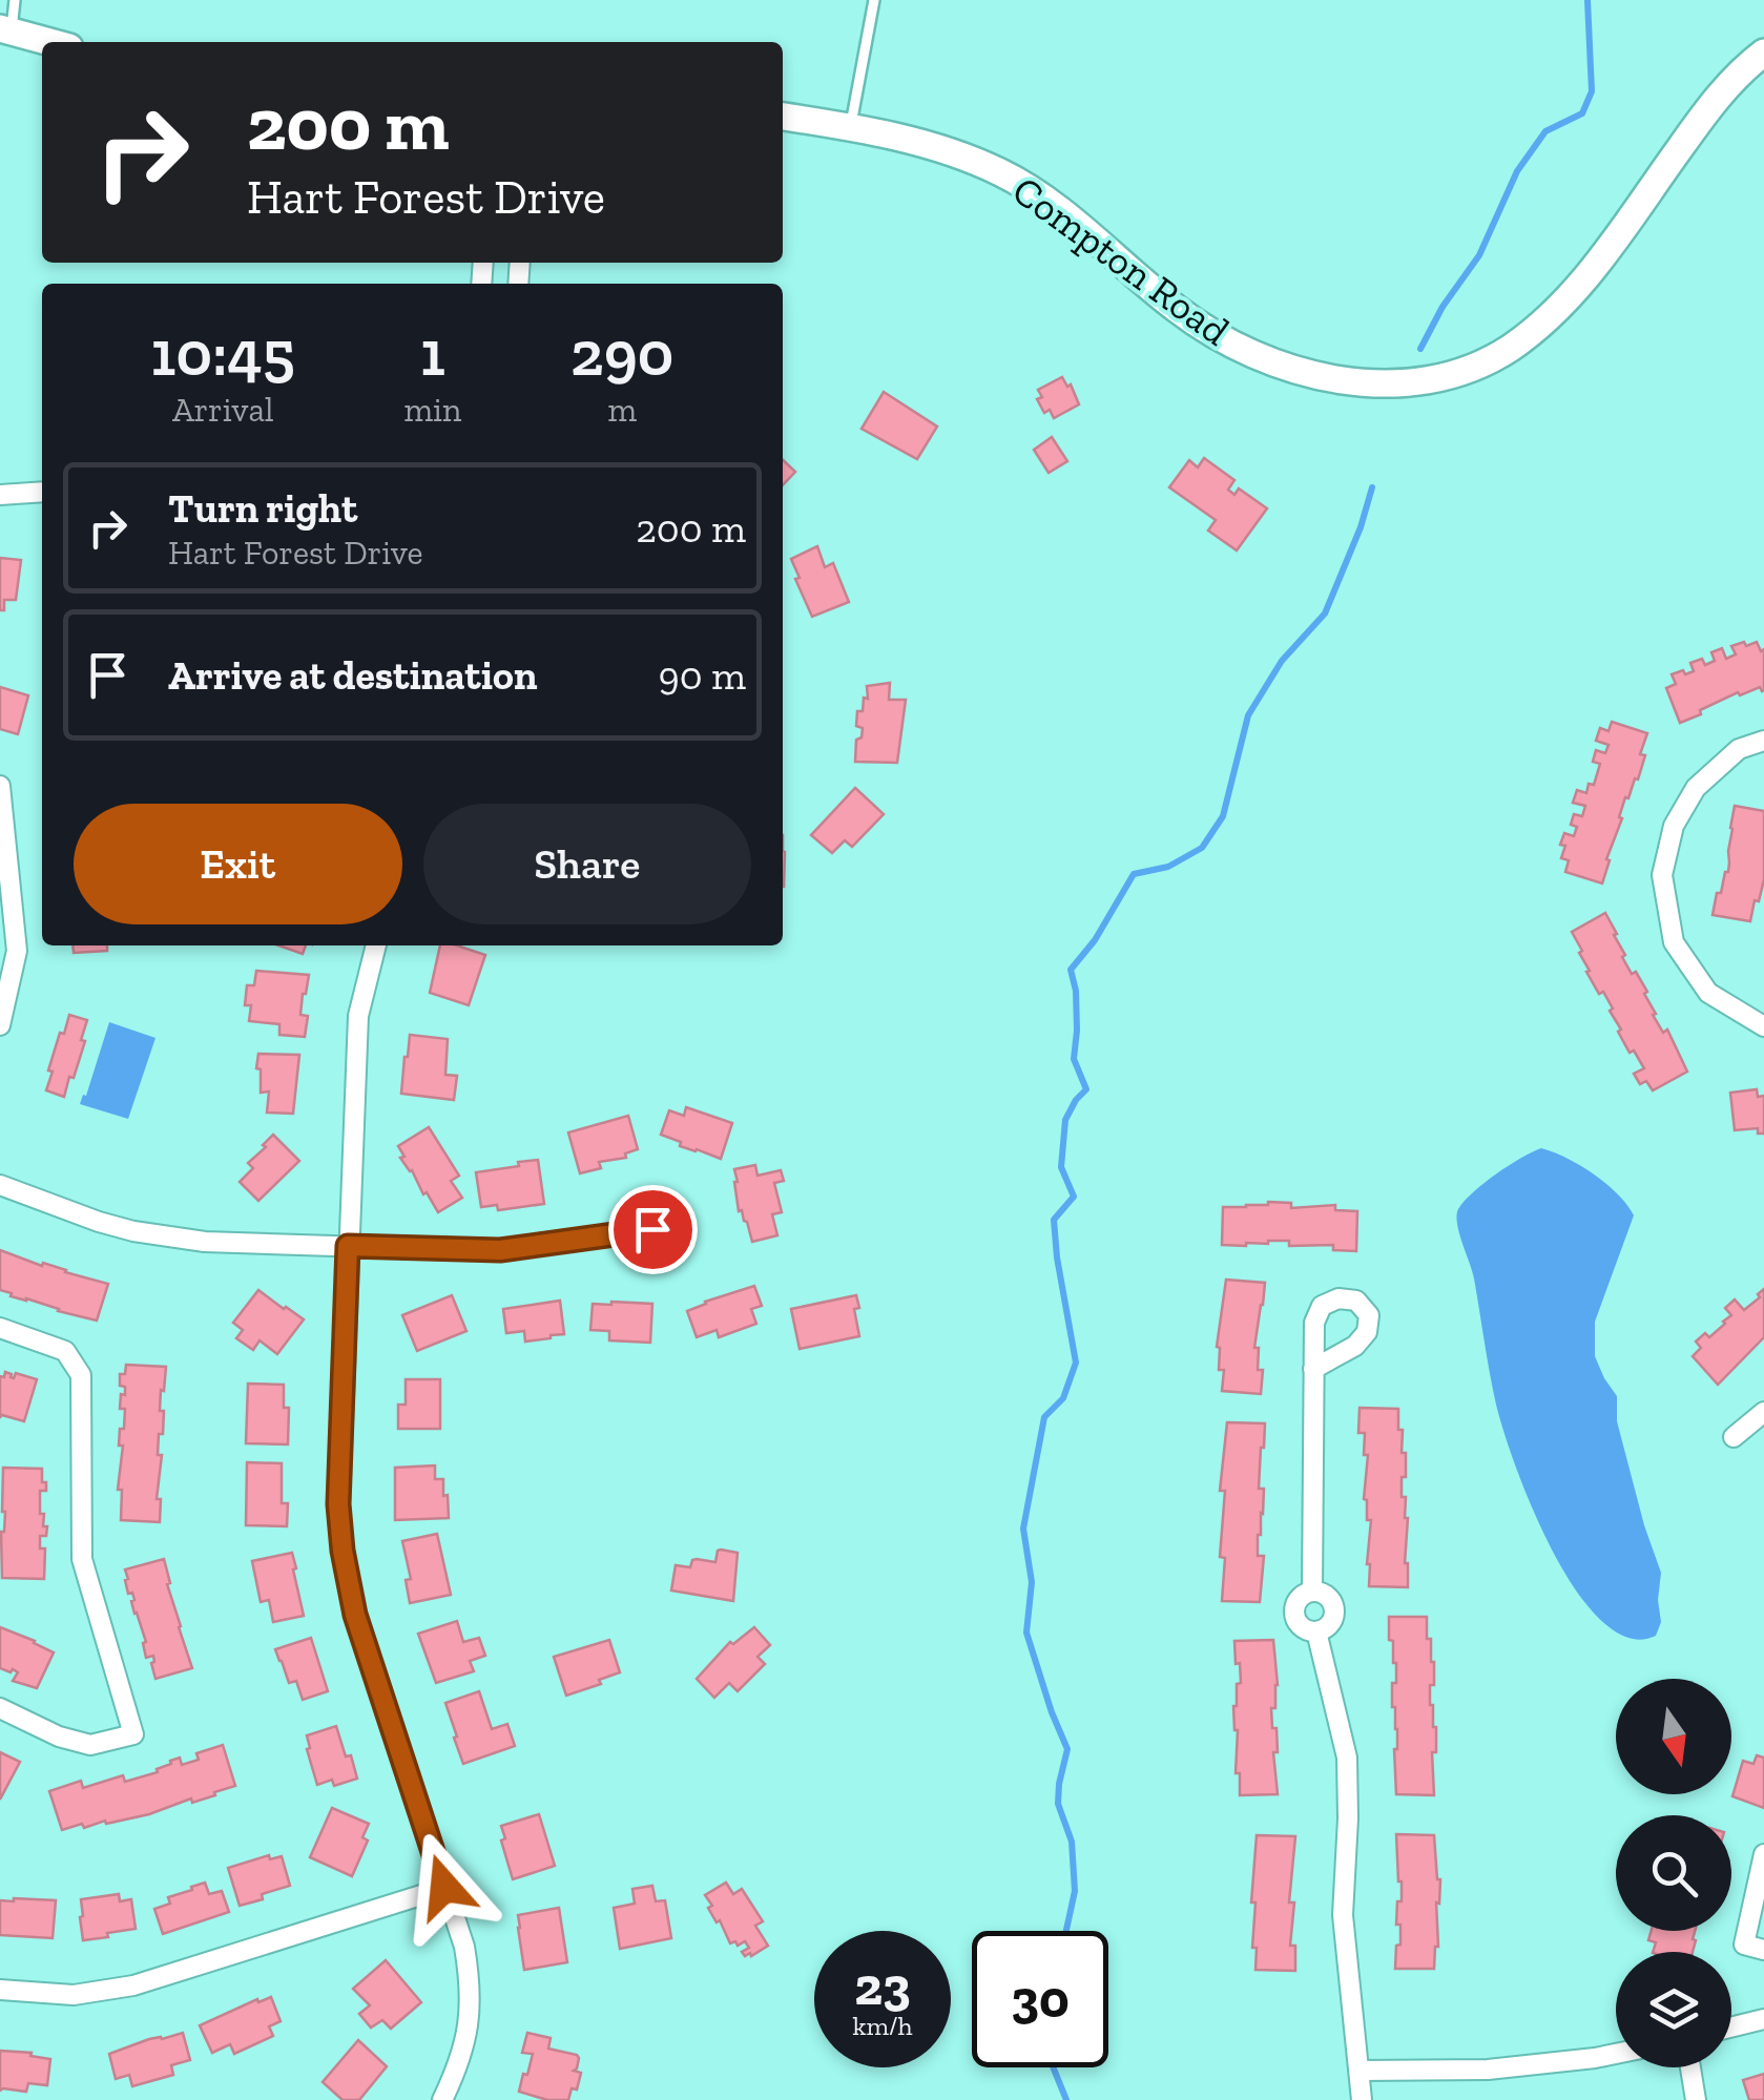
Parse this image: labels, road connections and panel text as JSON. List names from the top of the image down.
{
  "streets": {
    "main road": ["Compton Road"]
  },
  "north": "bottom",
  "page": {
    "turn": ["200 m", "Hart Forest Drive"],
    "eta": [
      "10:45",
      "Arrival",
      "1",
      "min",
      "290",
      "m"
    ],
    "list": [
      {
        "name": "Turn right",
        "note": "Hart Forest Drive",
        "value": "200 m"
      },
      {
        "name": "Arrive at destination",
        "value": "90 m"
      }
    ],
    "buttons": ["Exit", "Share"],
    "speed": "23 km/h",
    "limit": "30"
  }
}
